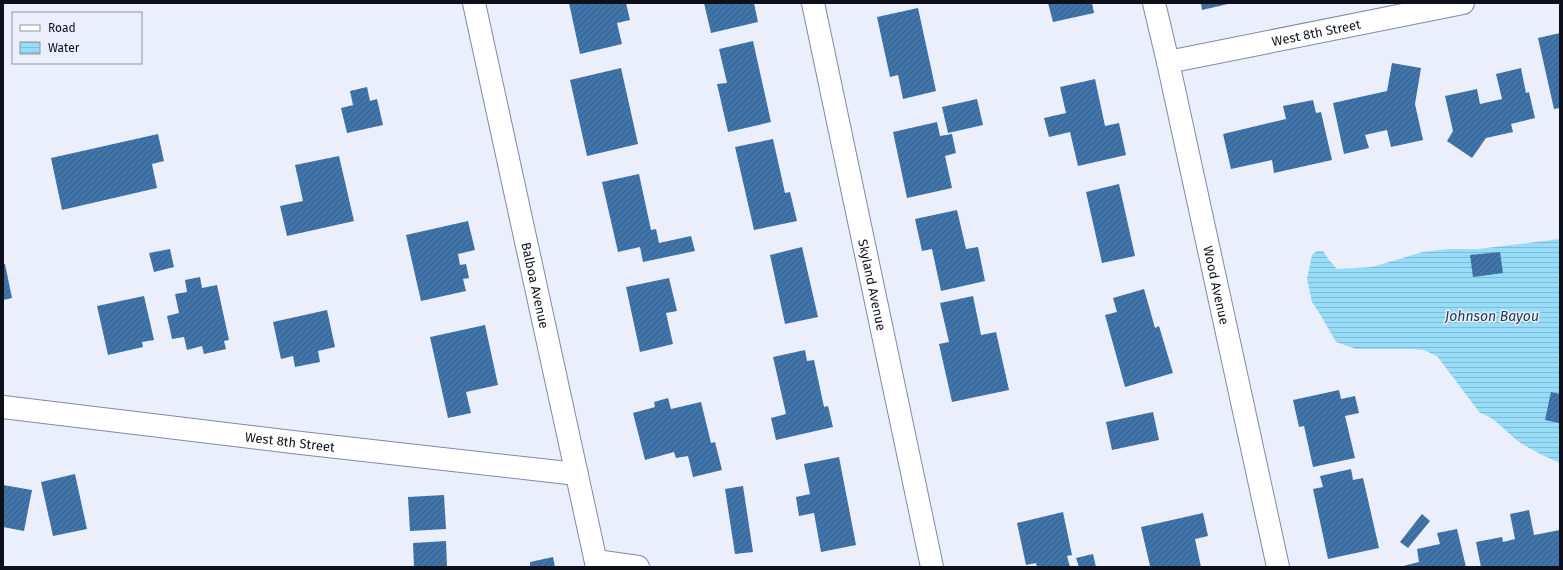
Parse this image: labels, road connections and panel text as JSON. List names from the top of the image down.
{
  "streets": {
    "street": [
      "West 8th Street",
      "Balboa Avenue",
      "Skyland Avenue",
      "Wood Avenue"
    ]
  },
  "crossings": [
    ["West 8th Street", "Balboa Avenue"],
    ["West 8th Street", "Wood Avenue"]
  ],
  "water": ["Johnson Bayou"],
  "legend": ["Road", "Water"]
}
